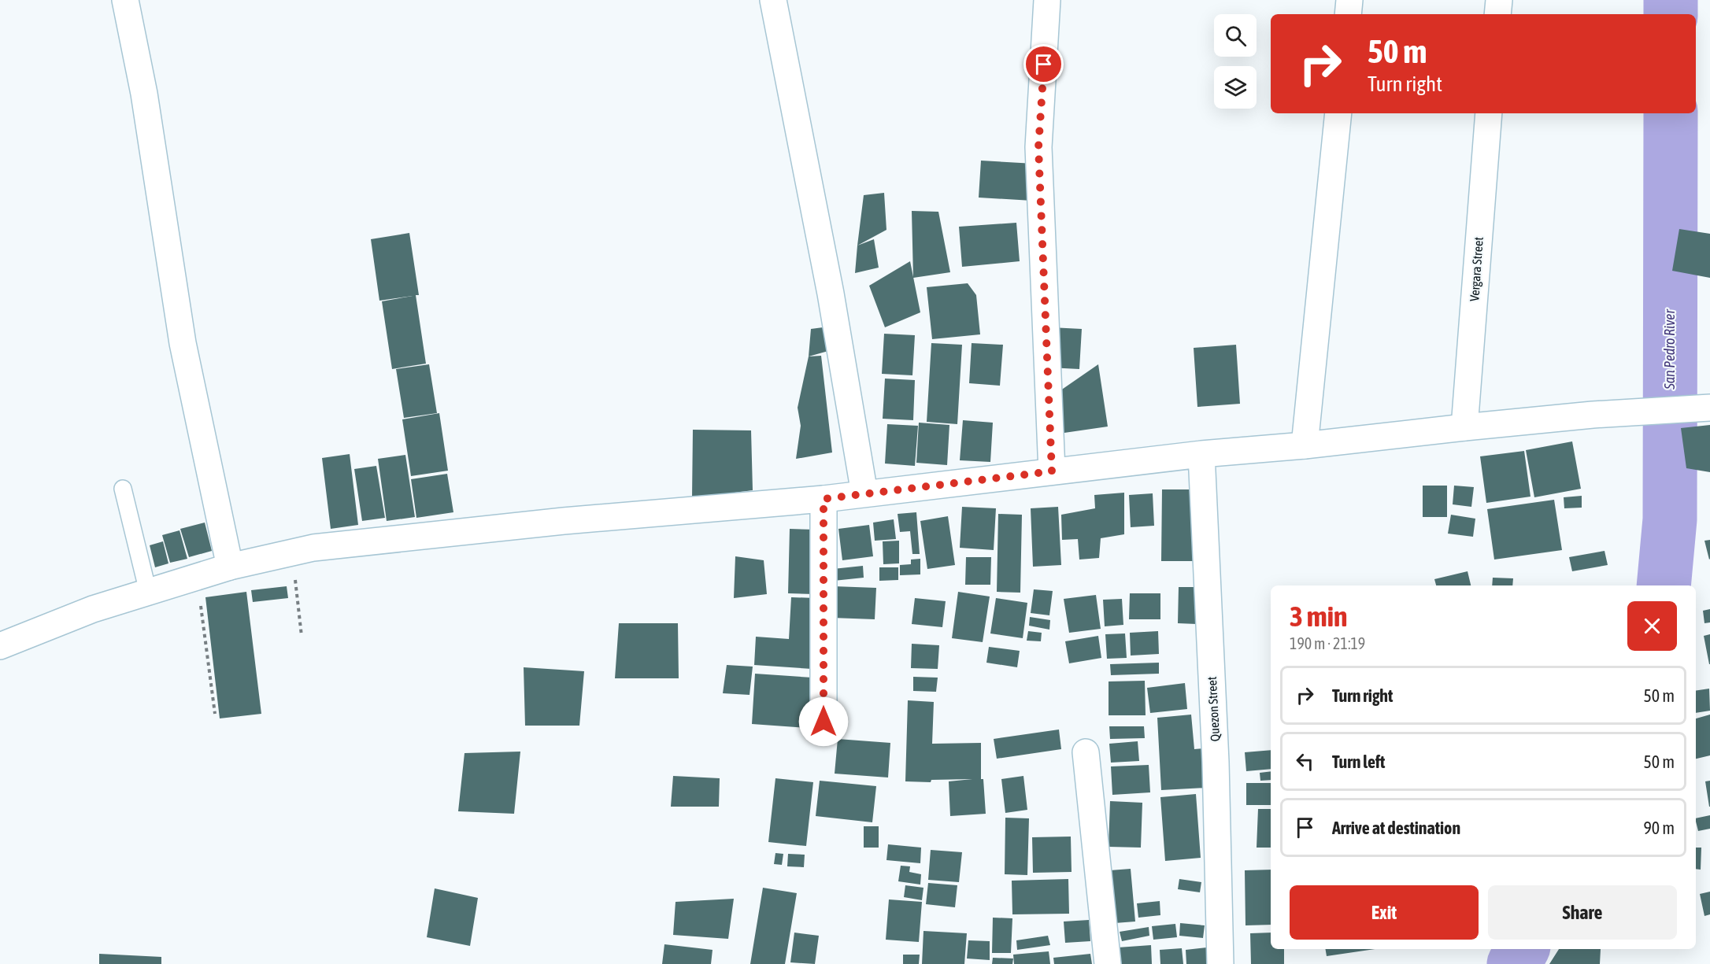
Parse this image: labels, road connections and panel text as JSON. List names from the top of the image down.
{
  "streets": {
    "street": ["Vergara Street", "Quezon Street"]
  },
  "water": ["San Pedro River"],
  "page": {
    "turn": ["50 m", "Turn right"],
    "heading": ["3 min", "190 m · 21:19"],
    "list": [
      {
        "name": "Turn right",
        "value": "50 m"
      },
      {
        "name": "Turn left",
        "value": "50 m"
      },
      {
        "name": "Arrive at destination",
        "value": "90 m"
      }
    ],
    "buttons": ["Exit", "Share"]
  }
}
